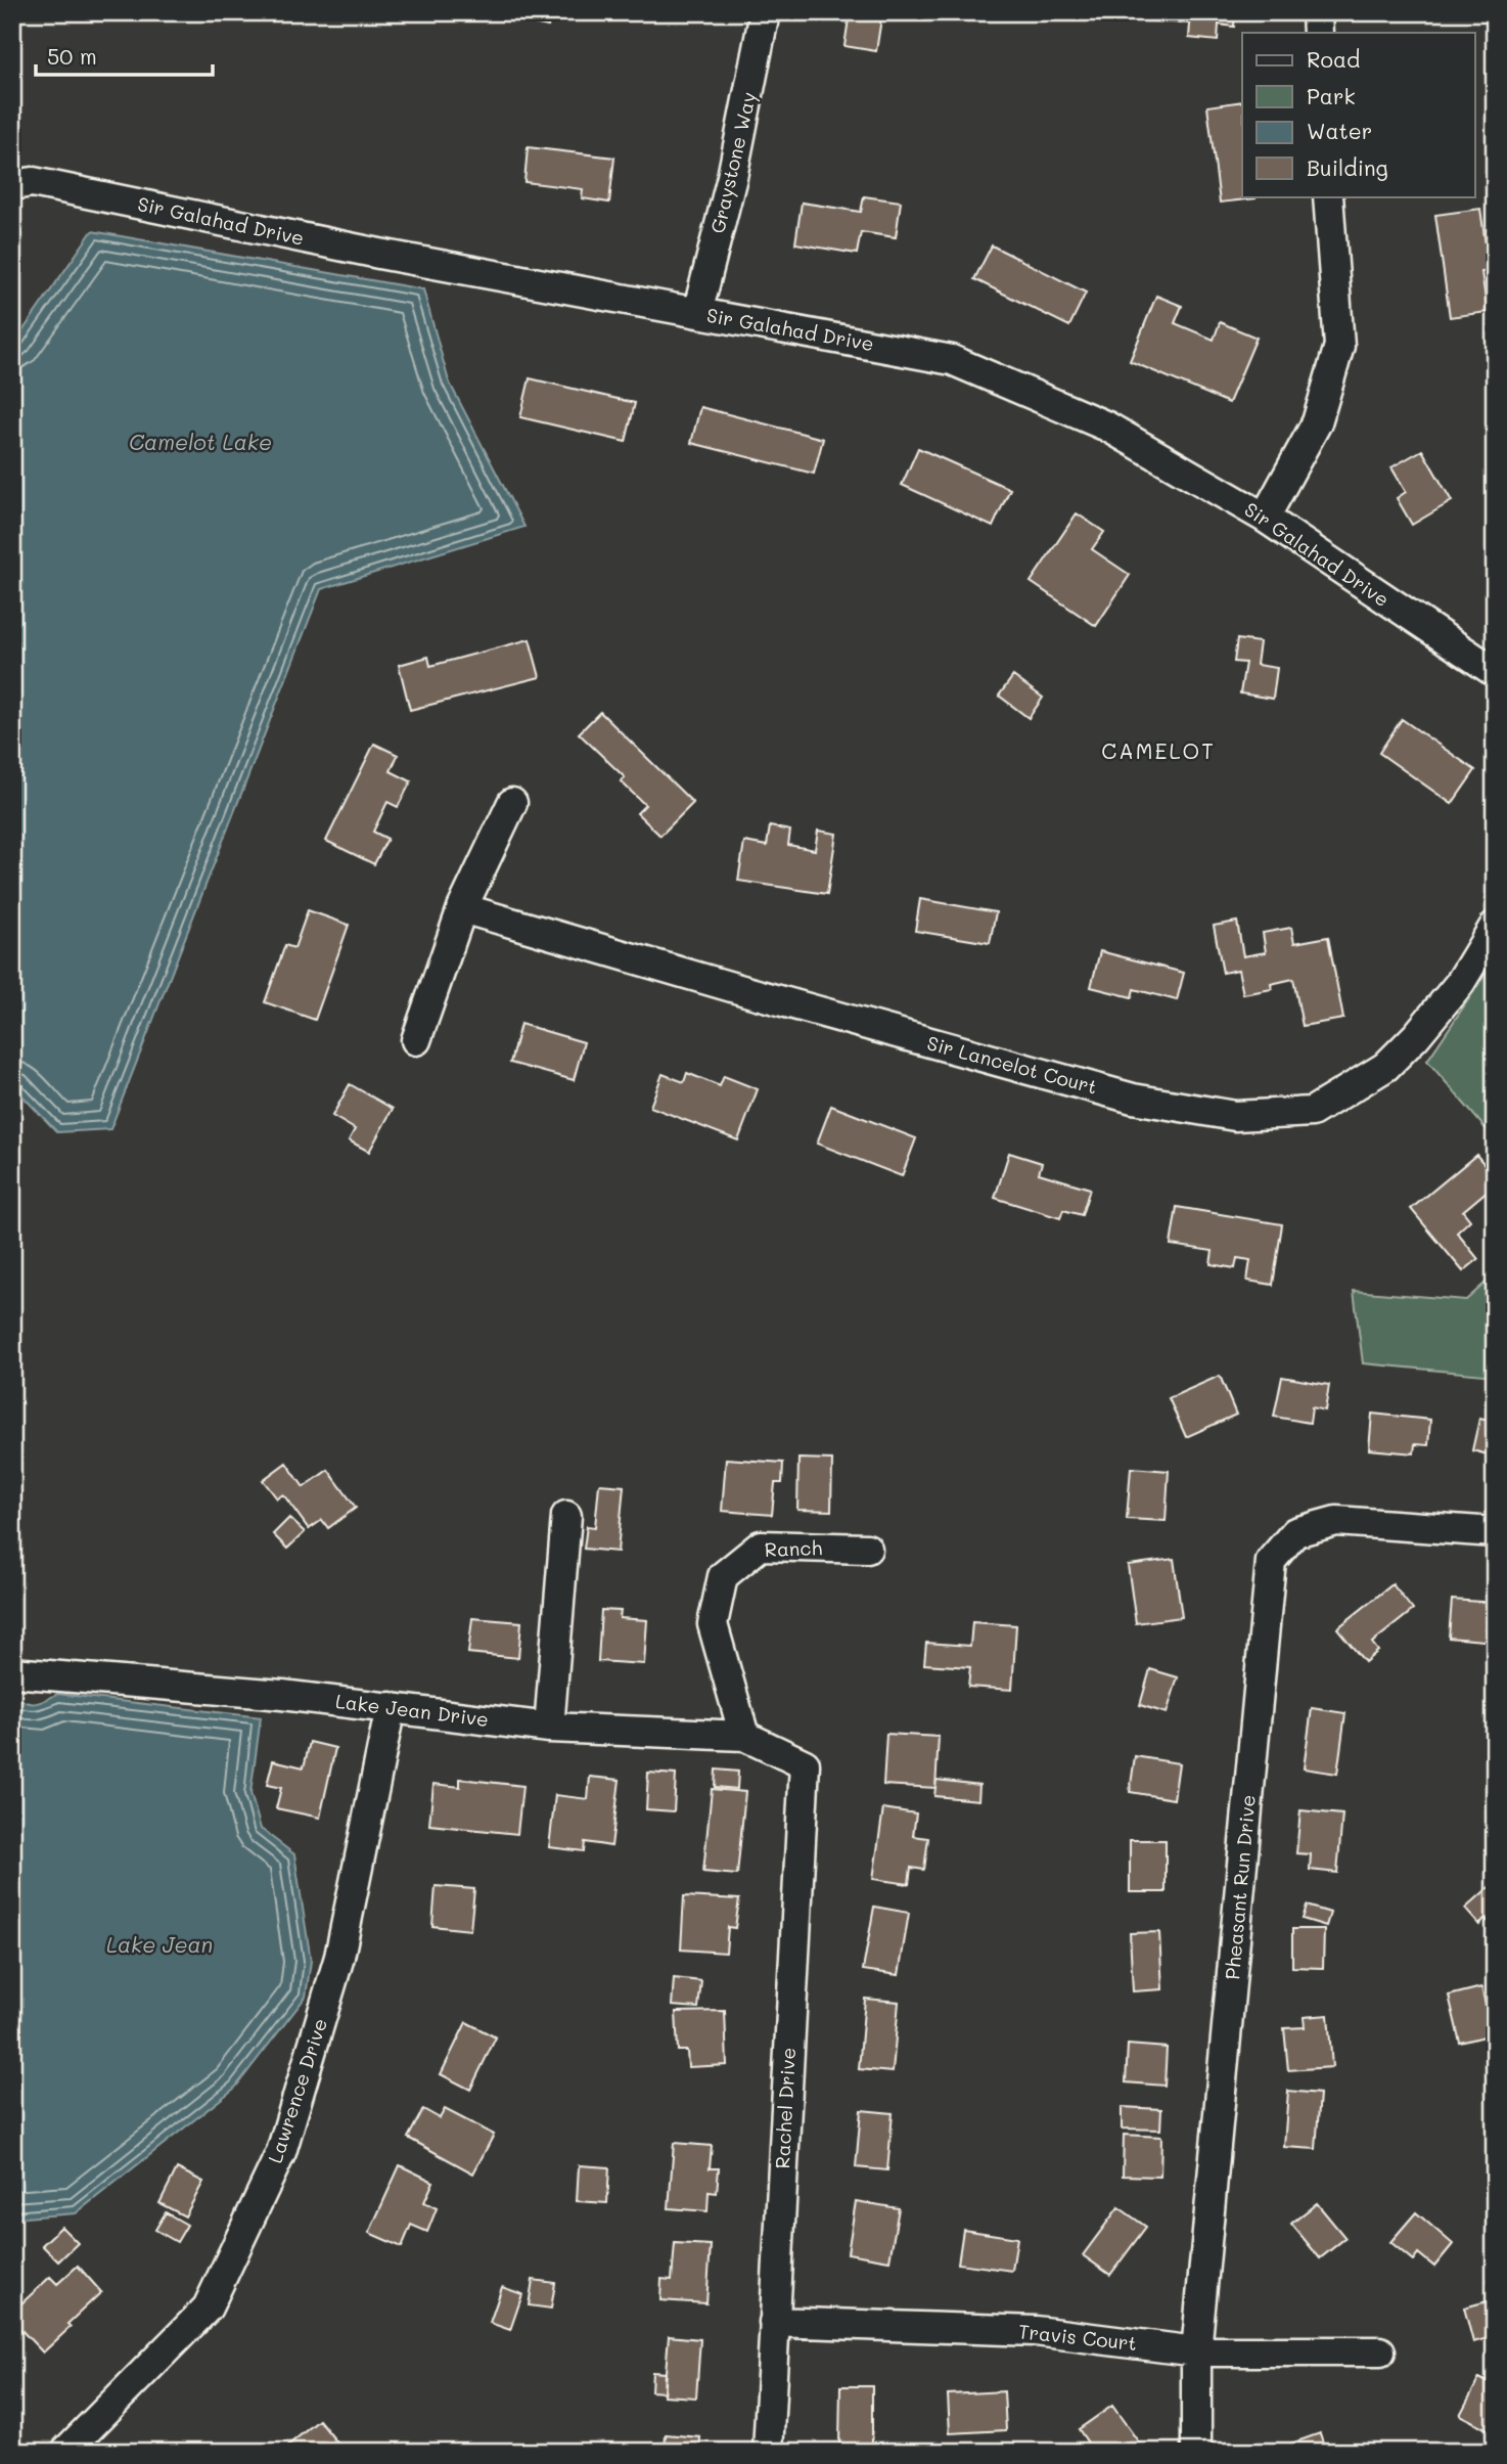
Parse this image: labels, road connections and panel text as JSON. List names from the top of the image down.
{
  "streets": {
    "street": [
      "Graystone Way",
      "Sir Galahad Drive",
      "Sir Lancelot Court",
      "Ranch",
      "Lake Jean Drive",
      "Pheasant Run Drive",
      "Lawrence Drive",
      "Rachel Drive",
      "Travis Court"
    ]
  },
  "crossings": [
    ["Graystone Way", "Sir Galahad Drive"],
    ["Ranch", "Lake Jean Drive"],
    ["Lake Jean Drive", "Lawrence Drive"],
    ["Lake Jean Drive", "Rachel Drive"],
    ["Pheasant Run Drive", "Travis Court"],
    ["Rachel Drive", "Travis Court"]
  ],
  "districts": ["CAMELOT"],
  "water": ["Camelot Lake", "Lake Jean"],
  "legend": [
    "Road",
    "Park",
    "Water",
    "Building"
  ],
  "scale_bar": "50 m"
}
